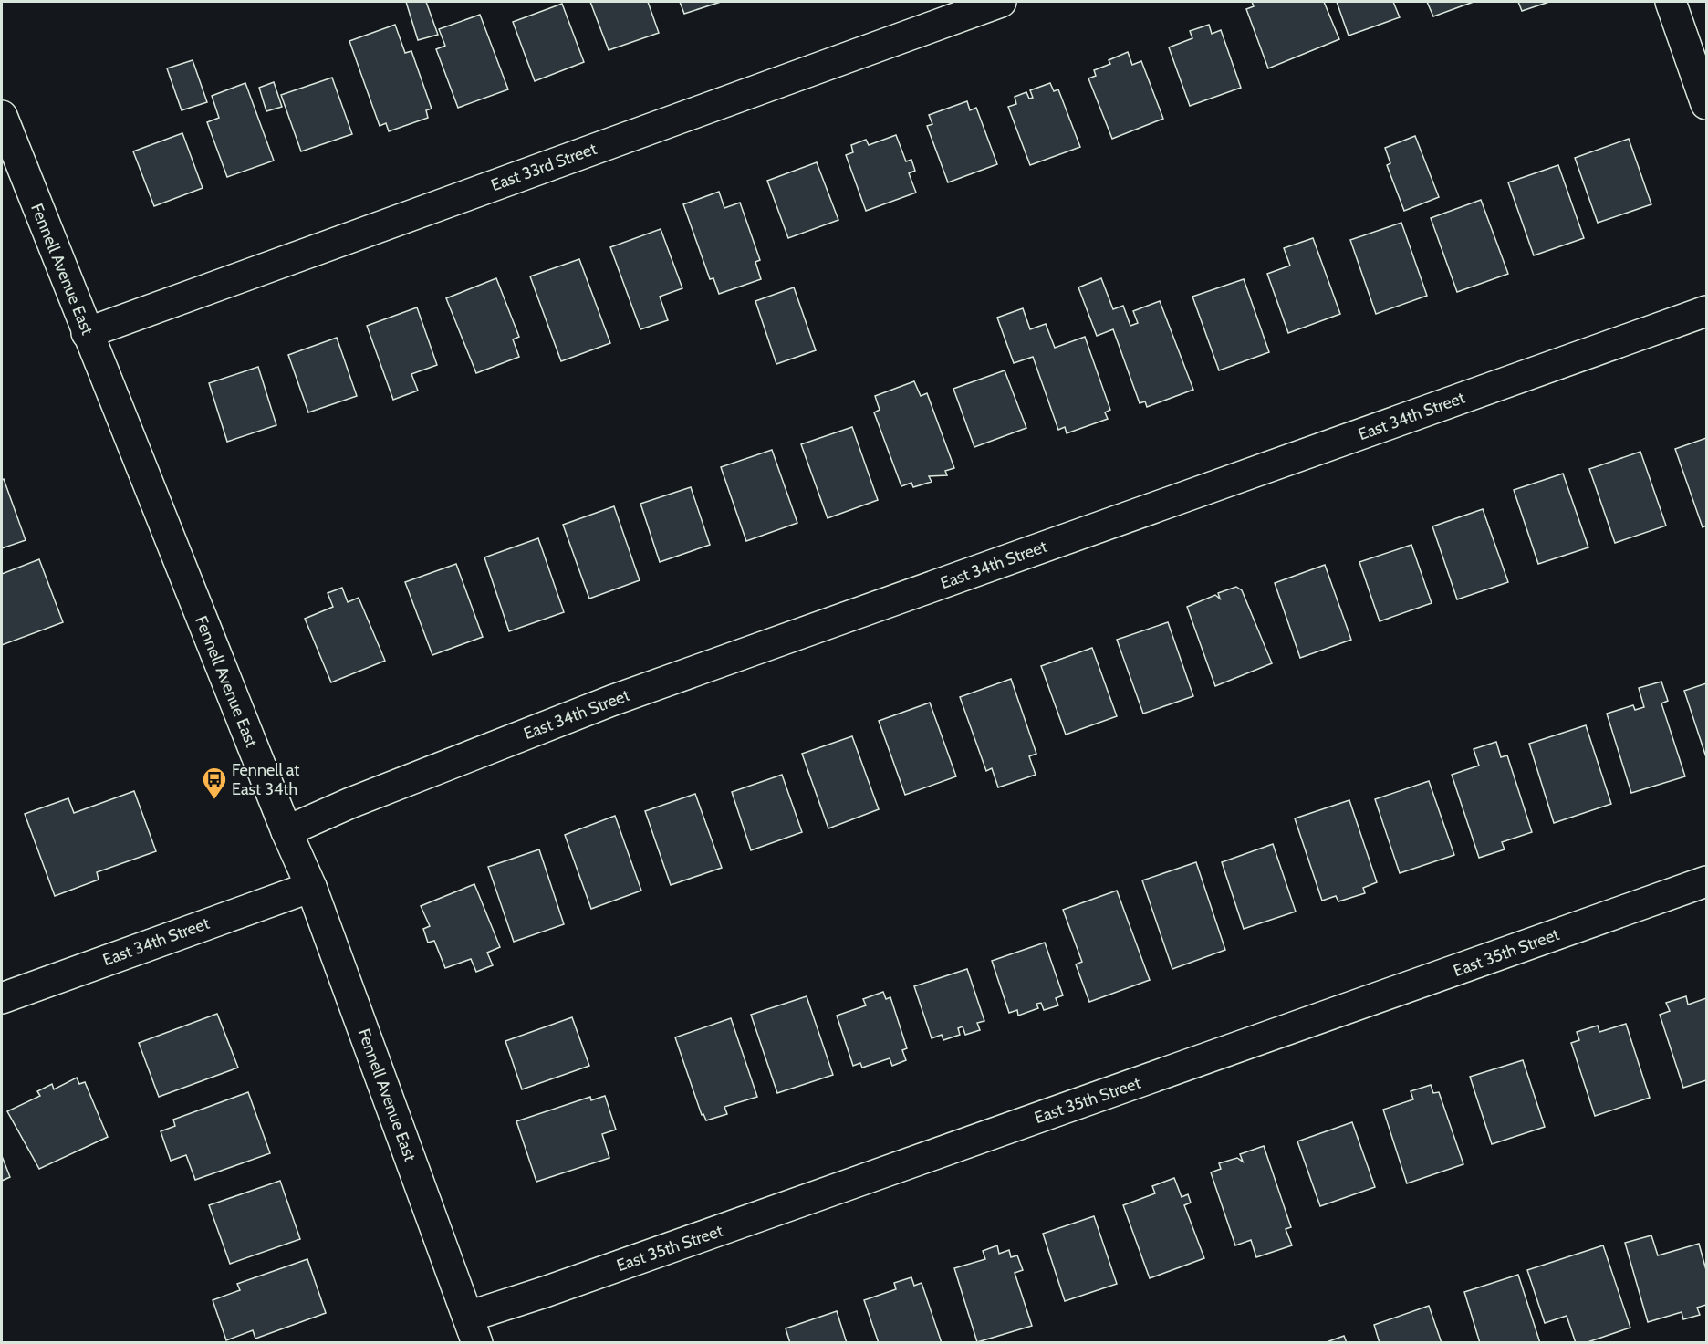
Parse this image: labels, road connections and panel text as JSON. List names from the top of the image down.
{
  "streets": {
    "street": [
      "East 33rd Street",
      "Fennell Avenue East",
      "East 34th Street",
      "East 35th Street"
    ]
  },
  "crossings": [
    ["East 33rd Street", "Fennell Avenue East"],
    ["Fennell Avenue East", "East 34th Street"],
    ["Fennell Avenue East", "East 35th Street"]
  ],
  "places": {
    "bus stop": ["Fennell at East 34th"]
  }
}
